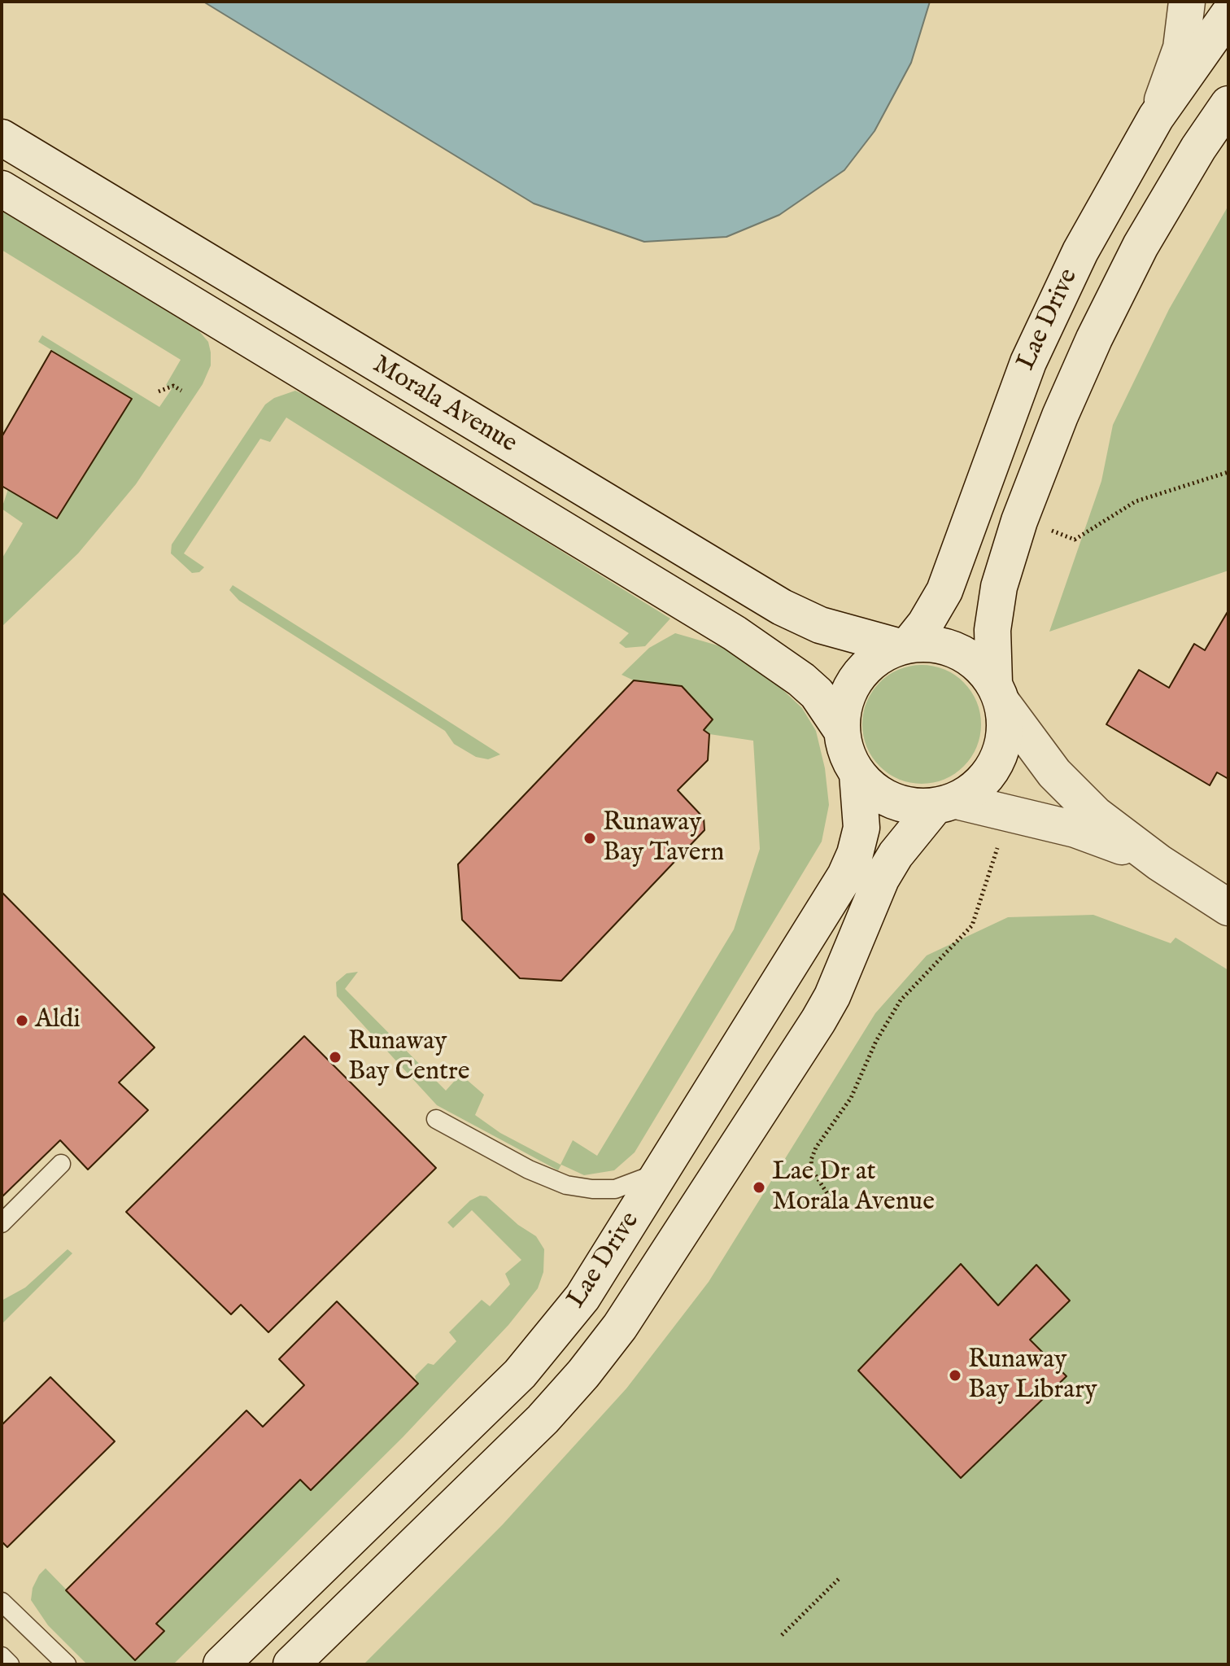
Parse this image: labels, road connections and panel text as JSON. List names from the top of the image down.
{
  "streets": {
    "main road": ["Lae Drive", "Morala Avenue"]
  },
  "crossings": [
    ["Lae Drive", "Morala Avenue"]
  ],
  "places": [
    "Runaway Bay Tavern",
    "Aldi",
    "Runaway Bay Centre",
    "Lae Dr at Morala Avenue",
    "Runaway Bay Library"
  ]
}
